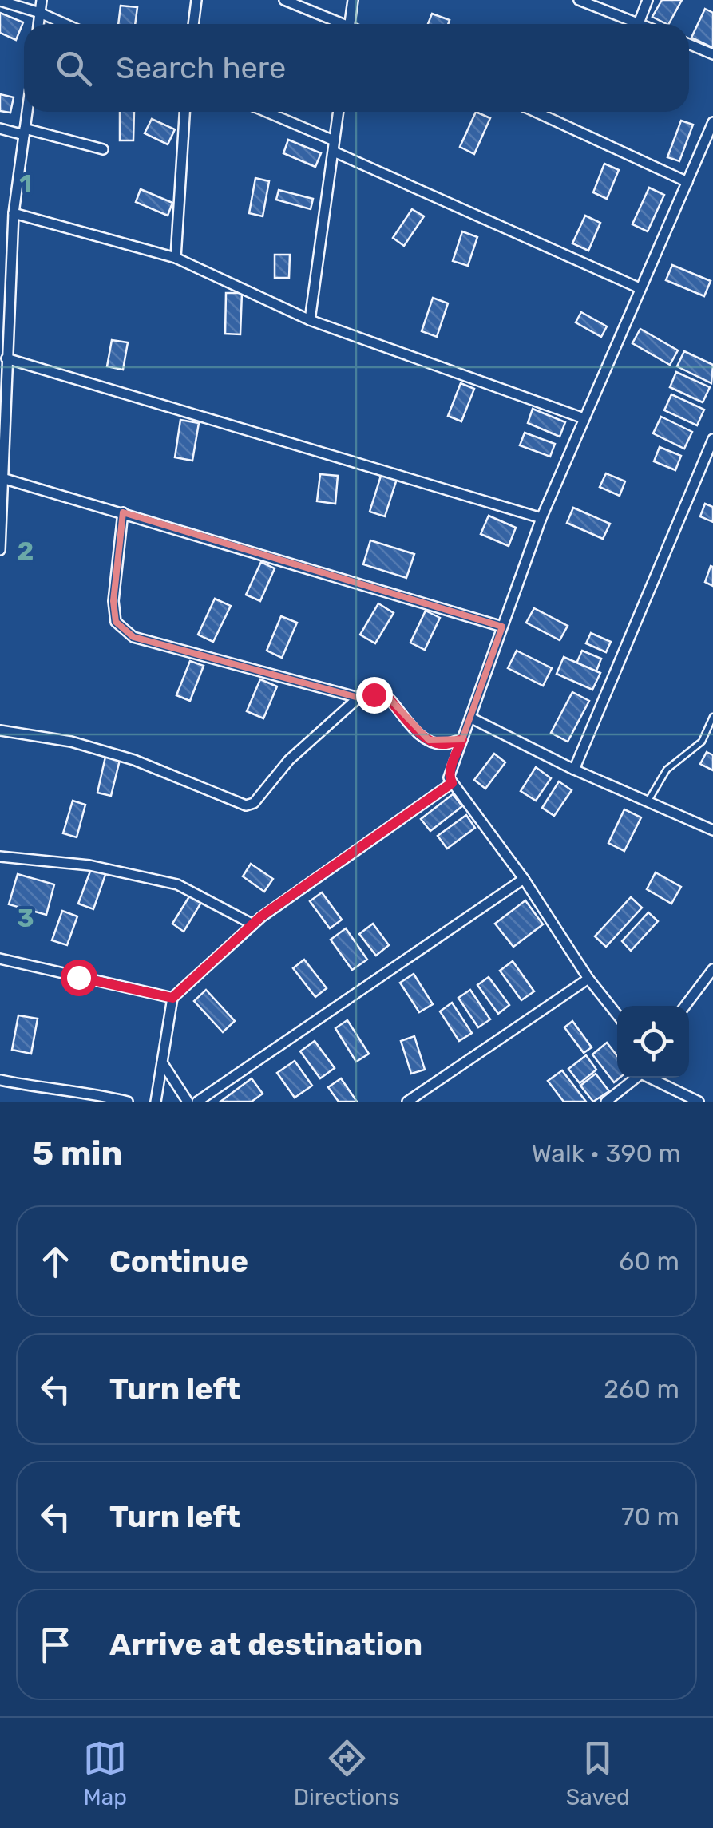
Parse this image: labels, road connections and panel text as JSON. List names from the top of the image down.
{
  "page": {
    "search": "Search here",
    "heading": ["5 min", "Walk · 390 m"],
    "list": [
      ["Continue", "60 m"],
      ["Turn left", "260 m"],
      ["Turn left", "70 m"],
      "Arrive at destination"
    ],
    "nav": ["Map", "Directions", "Saved"]
  },
  "grid": {
    "rows": ["1", "2", "3"]
  }
}
